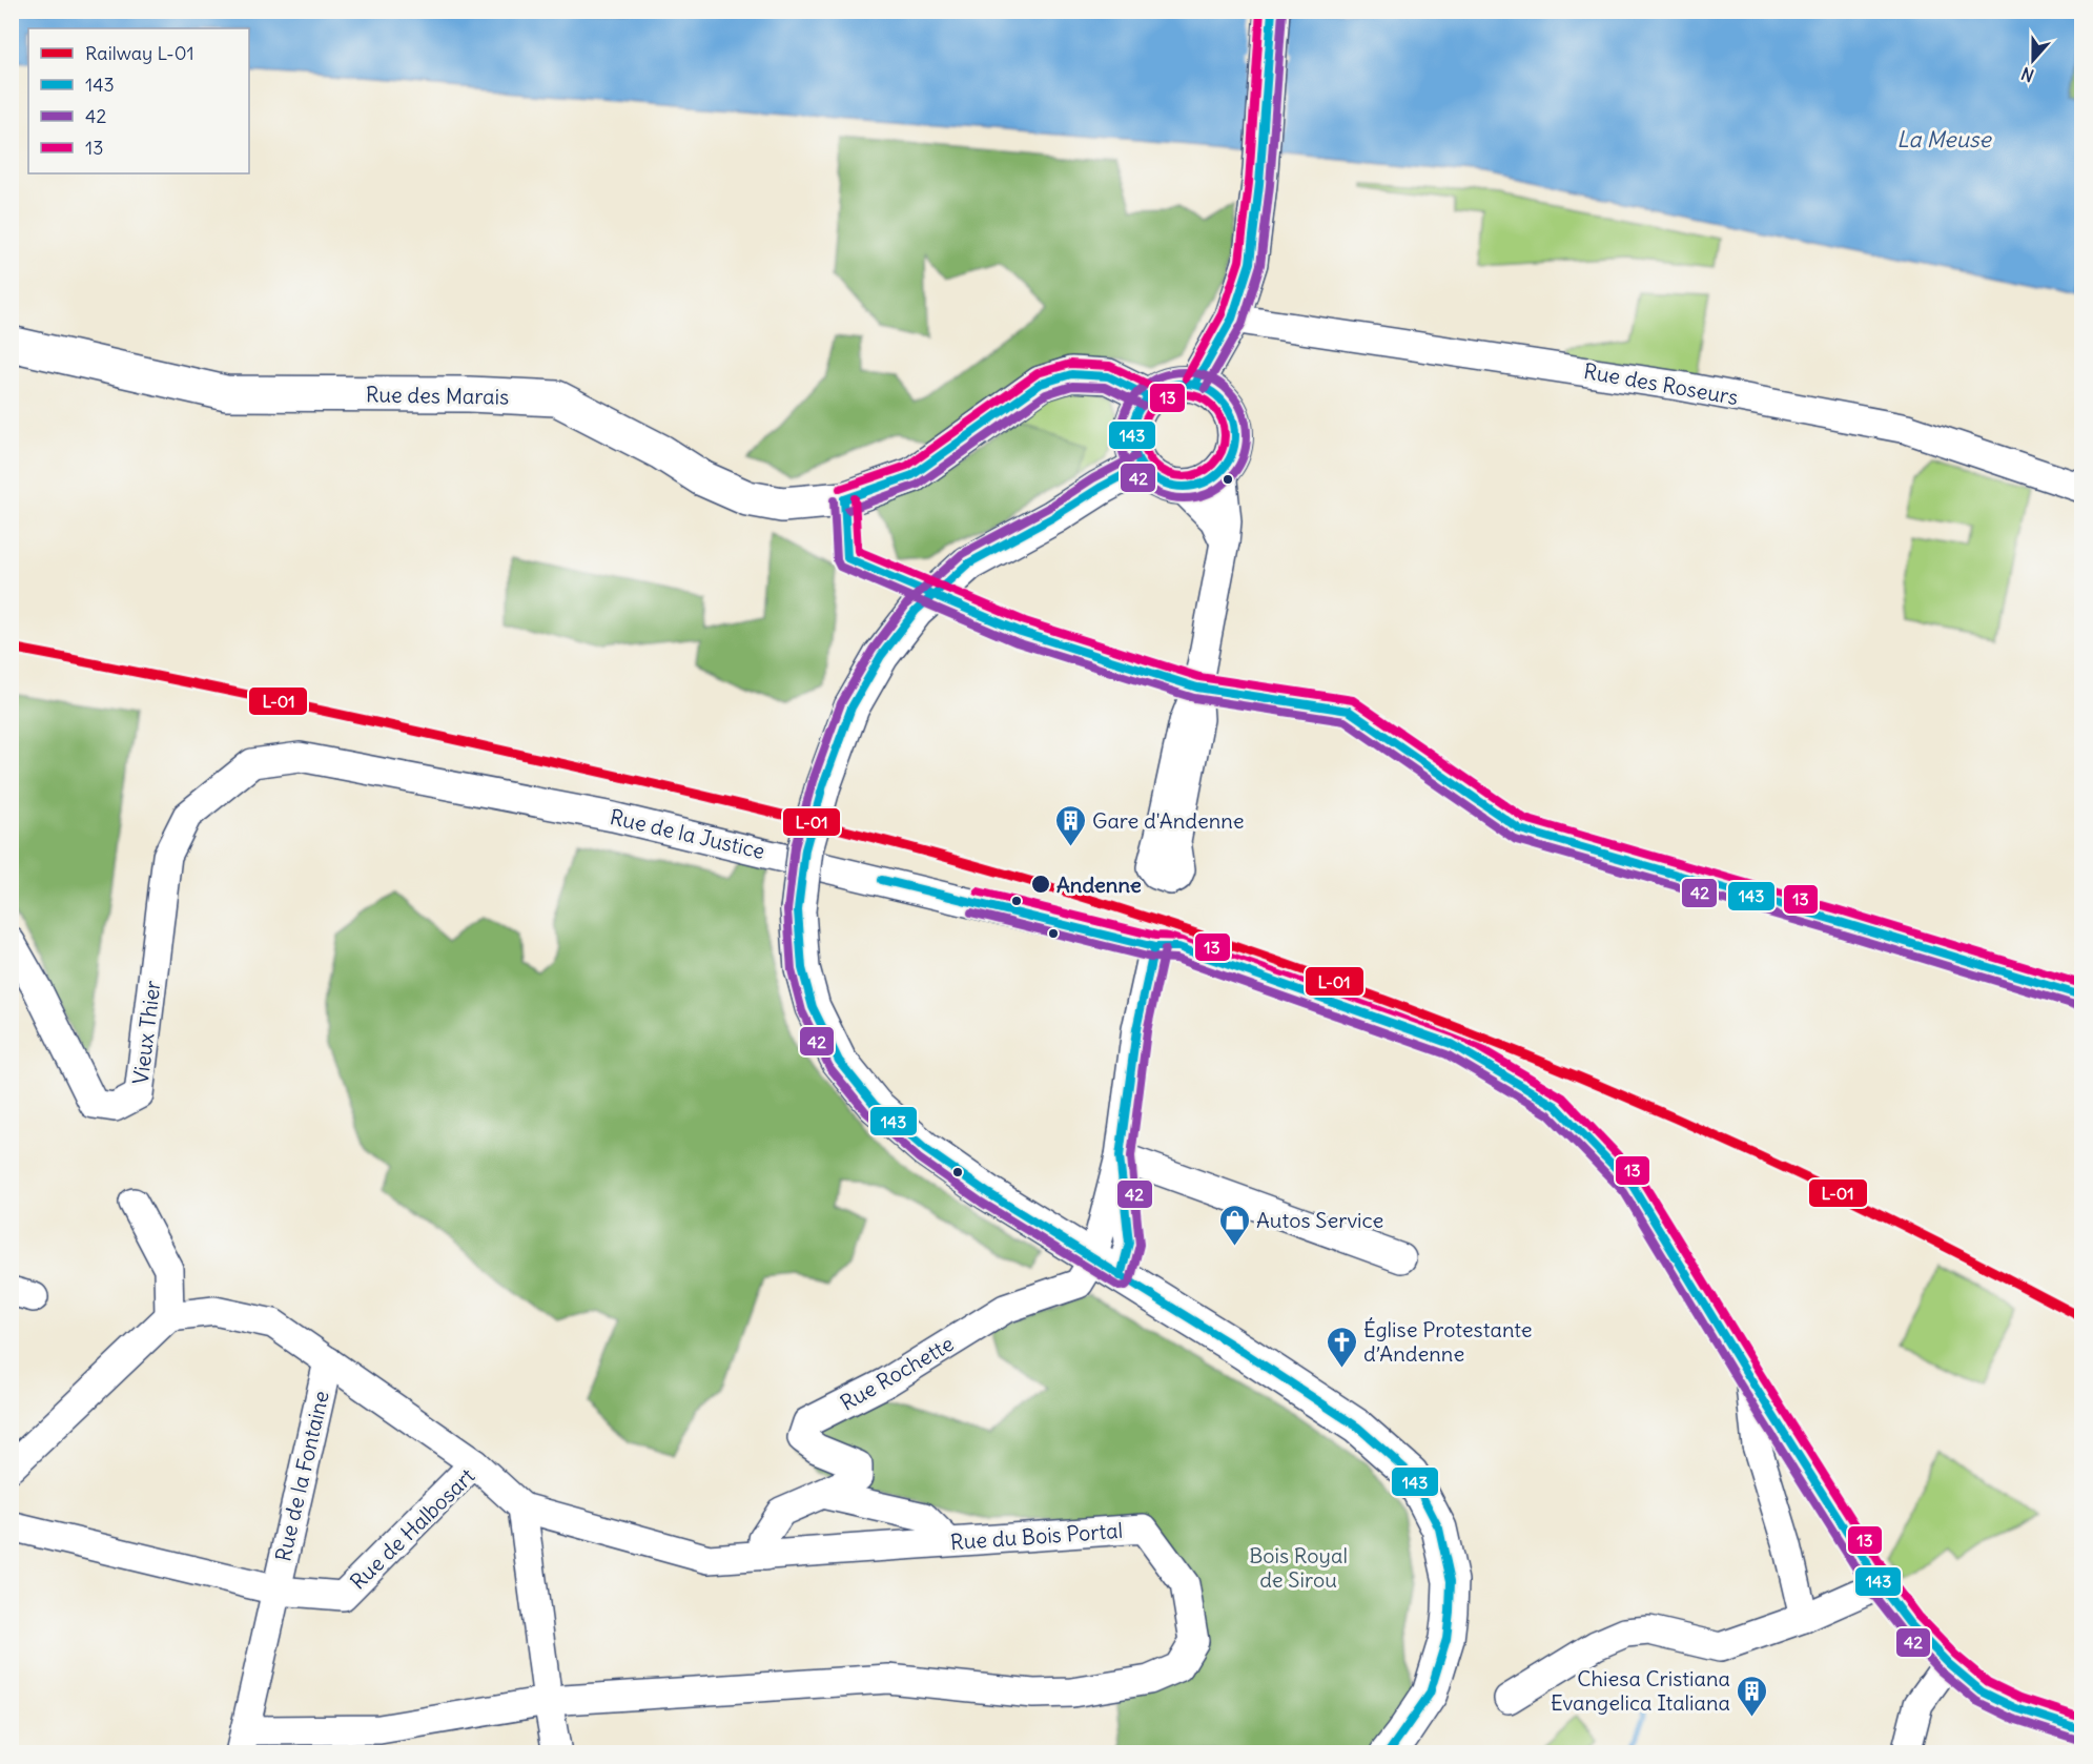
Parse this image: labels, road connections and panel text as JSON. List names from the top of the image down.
{
  "streets": {
    "main road": ["Rue des Marais"],
    "street": [
      "Rue des Roseurs",
      "Rue de la Justice",
      "Vieux Thier",
      "Rue Rochette",
      "Rue de la Fontaine",
      "Rue de Halbosart",
      "Rue du Bois Portal"
    ]
  },
  "crossings": [
    ["Rue de la Justice", "Vieux Thier"],
    ["Rue Rochette", "Rue du Bois Portal"],
    ["Rue de la Fontaine", "Rue de Halbosart"],
    ["Rue de Halbosart", "Rue du Bois Portal"]
  ],
  "water": ["La Meuse"],
  "parks": ["Bois Royal de Sirou"],
  "places": {
    "building": ["Gare d'Andenne", "Chiesa Cristiana Evangelica Italiana"],
    "other": ["Andenne"],
    "shop": ["Autos Service"],
    "church": ["Église Protestante d’Andenne"]
  },
  "lines": [
    "transit line 143",
    "transit line 13",
    "transit line 42",
    "rail line L-01"
  ],
  "legend": [
    "Railway L-01",
    "143",
    "42",
    "13"
  ],
  "north": "bottom"
}
